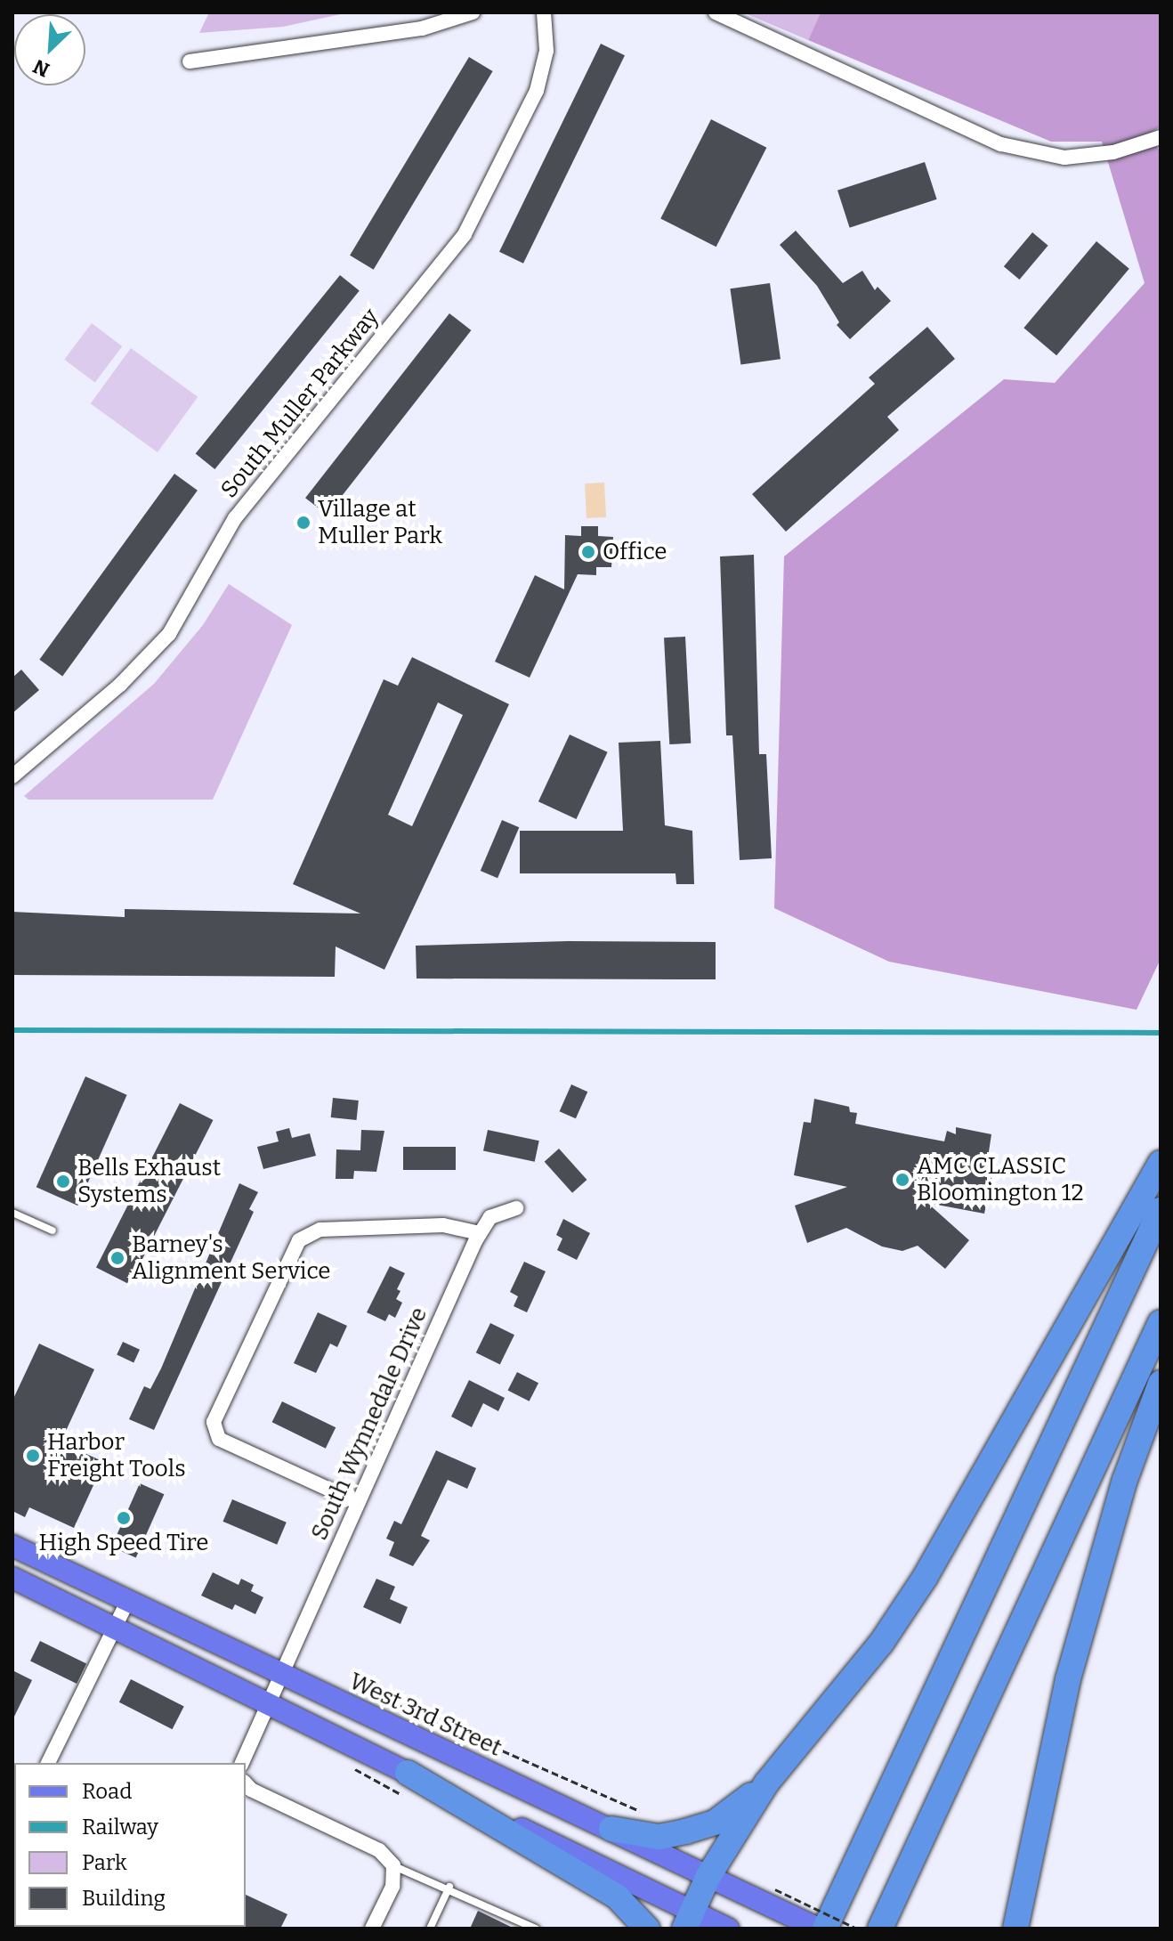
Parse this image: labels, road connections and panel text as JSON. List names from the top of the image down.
{
  "streets": {
    "main road": ["West 3rd Street"],
    "street": ["South Muller Parkway", "South Wynnedale Drive"]
  },
  "crossings": [
    ["South Wynnedale Drive", "West 3rd Street"]
  ],
  "places": [
    "Village at Muller Park",
    "Office",
    "AMC CLASSIC Bloomington 12",
    "Bells Exhaust Systems",
    "Barney's Alignment Service",
    "Harbor Freight Tools",
    "High Speed Tire"
  ],
  "legend": [
    "Road",
    "Railway",
    "Park",
    "Building"
  ],
  "north": "bottom left"
}
